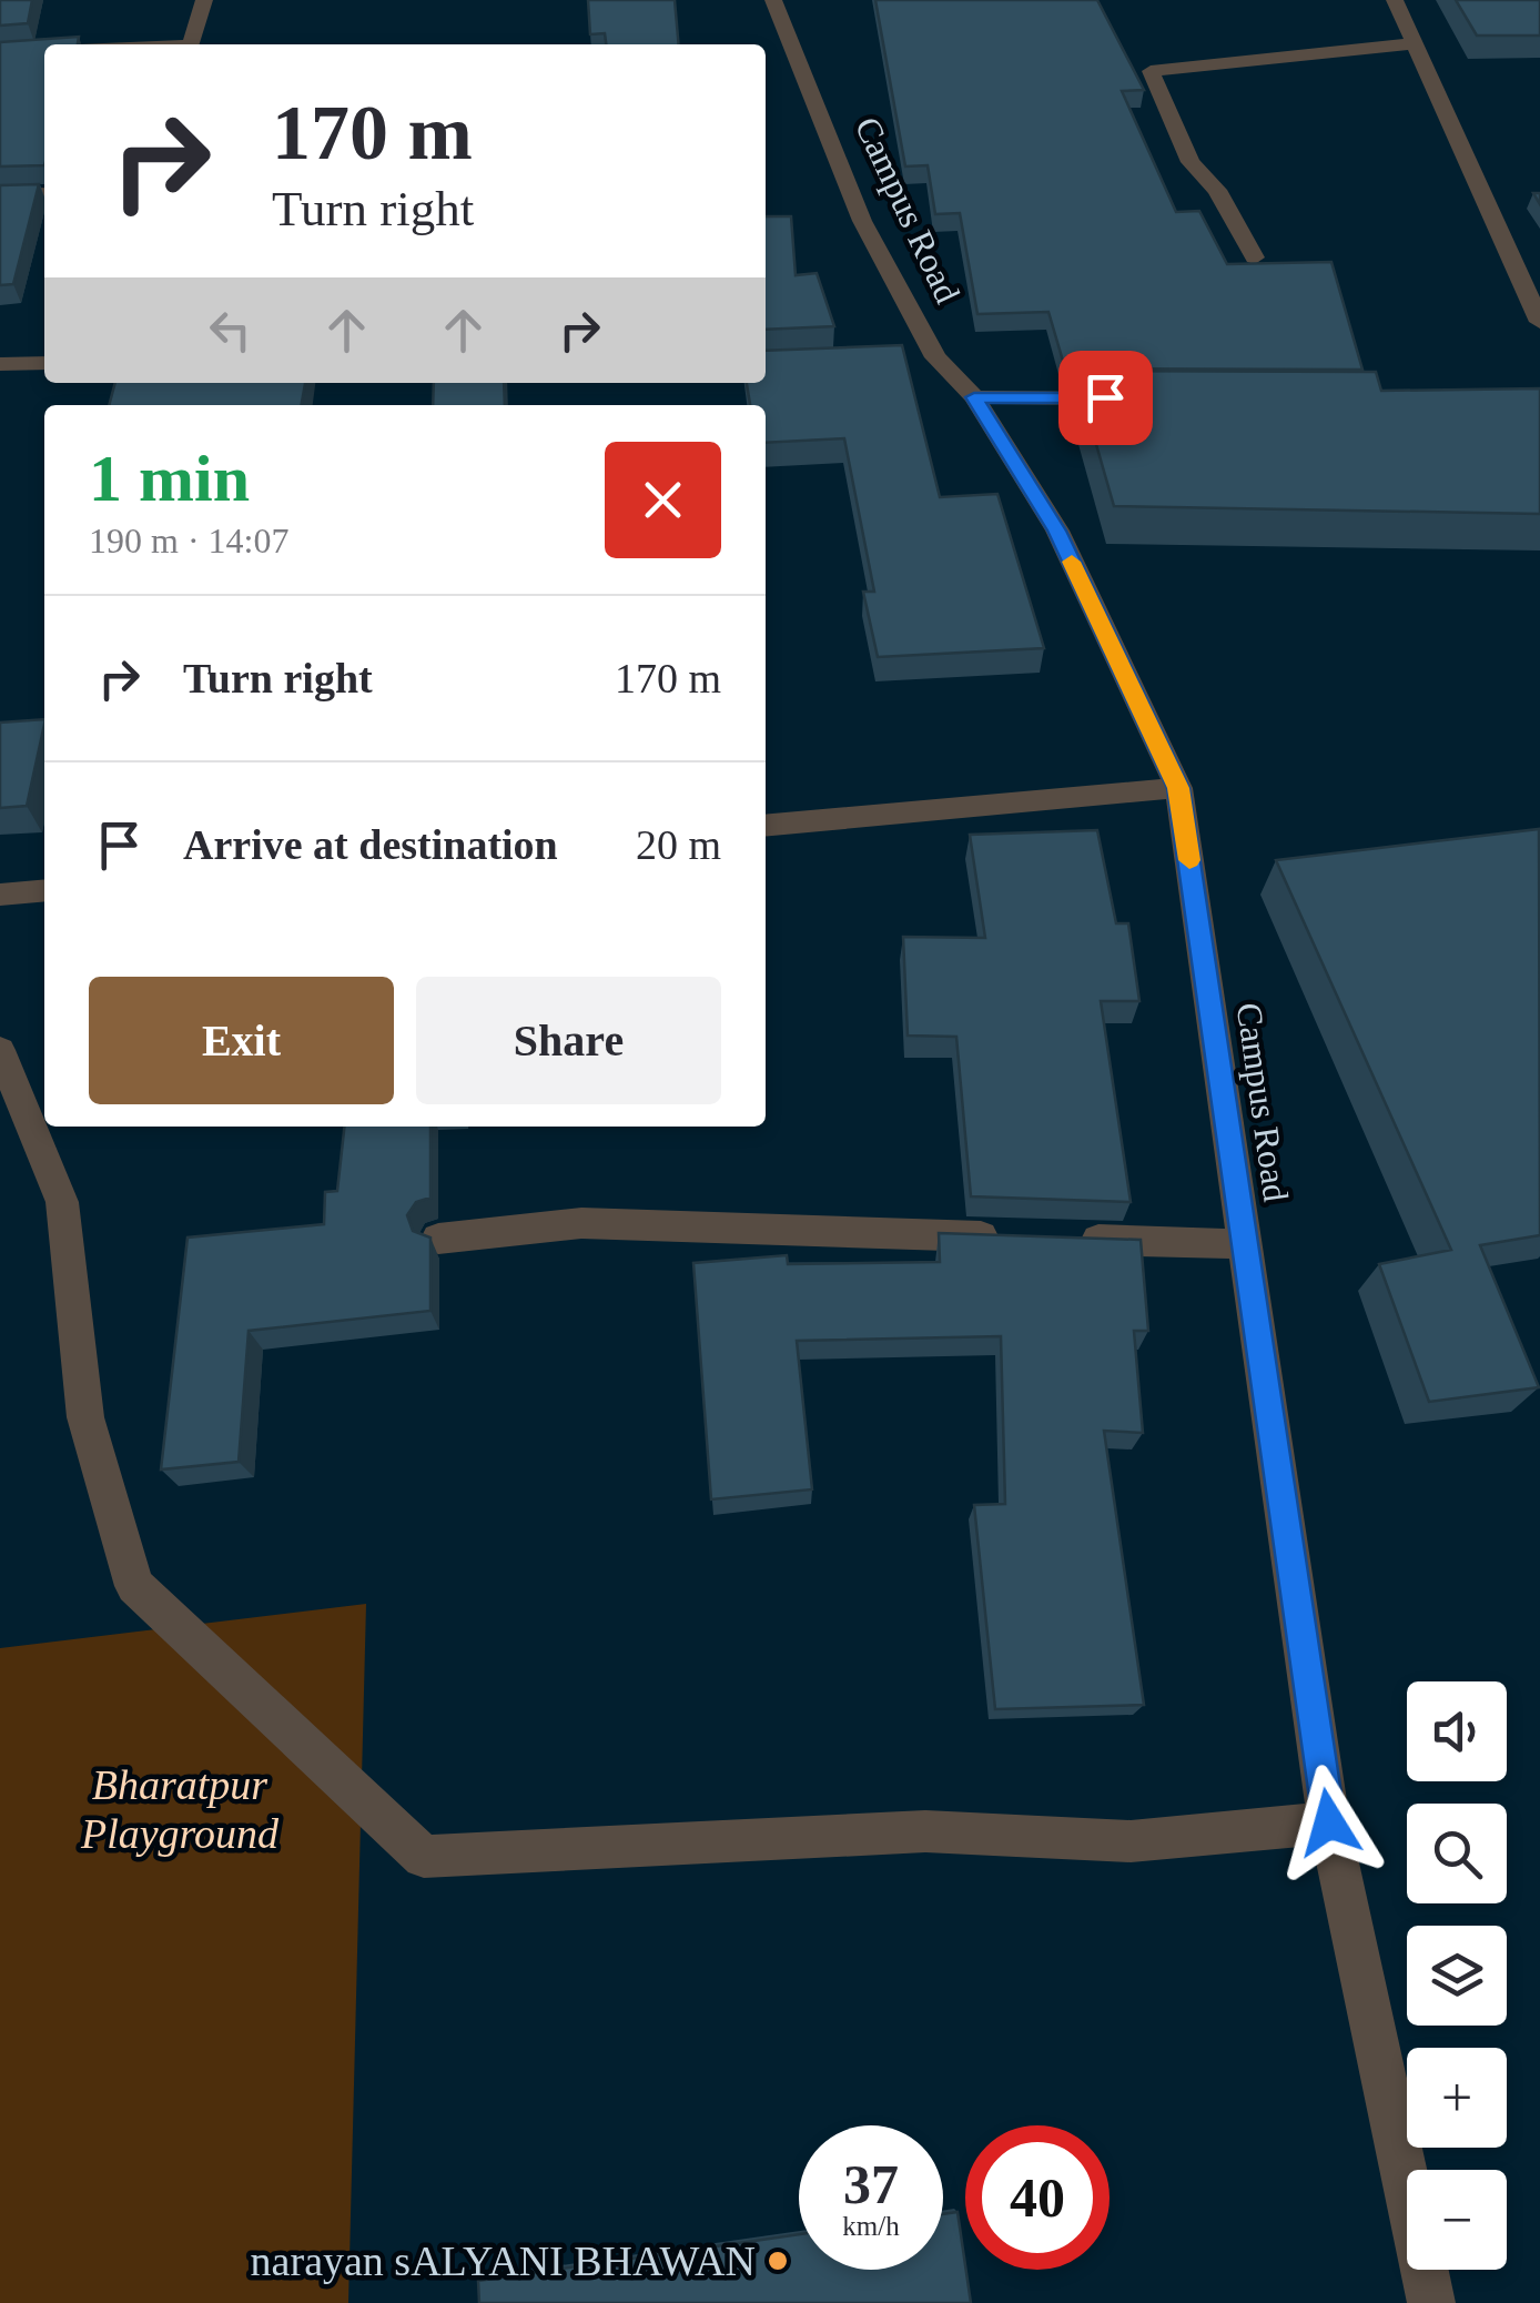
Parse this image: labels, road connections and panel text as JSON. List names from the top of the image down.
{
  "streets": {
    "street": ["Campus Road"]
  },
  "parks": ["Bharatpur Playground"],
  "places": ["narayan sALYANI BHAWAN"],
  "page": {
    "turn": ["170 m", "Turn right"],
    "heading": ["1 min", "190 m · 14:07"],
    "list": [
      {
        "name": "Turn right",
        "value": "170 m"
      },
      {
        "name": "Arrive at destination",
        "value": "20 m"
      }
    ],
    "buttons": ["Exit", "Share"],
    "map_buttons": ["+", "−"],
    "speed": "37 km/h",
    "limit": "40"
  }
}
